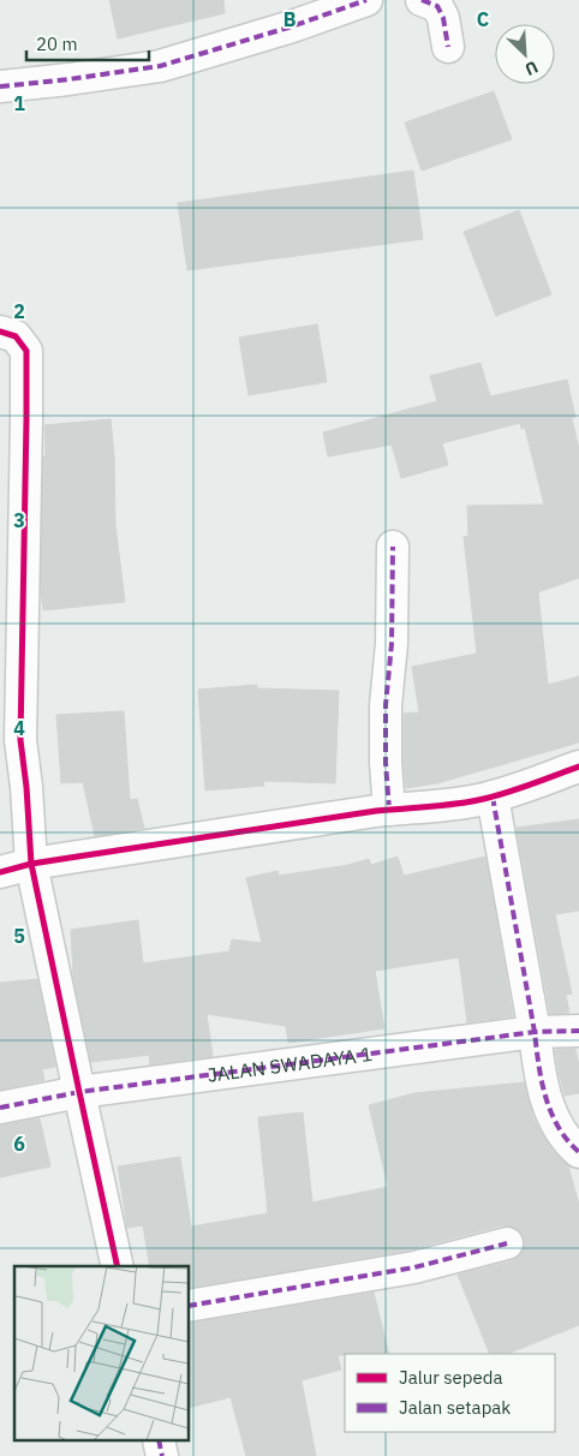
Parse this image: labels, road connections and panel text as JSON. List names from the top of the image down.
{
  "streets": {
    "street": ["JALAN SWADAYA 1"]
  },
  "legend": ["Jalur sepeda", "Jalan setapak"],
  "scale_bar": "20 m",
  "north": "bottom right",
  "grid": {
    "columns": ["B", "C"],
    "rows": [
      "1",
      "2",
      "3",
      "4",
      "5",
      "6"
    ]
  }
}
